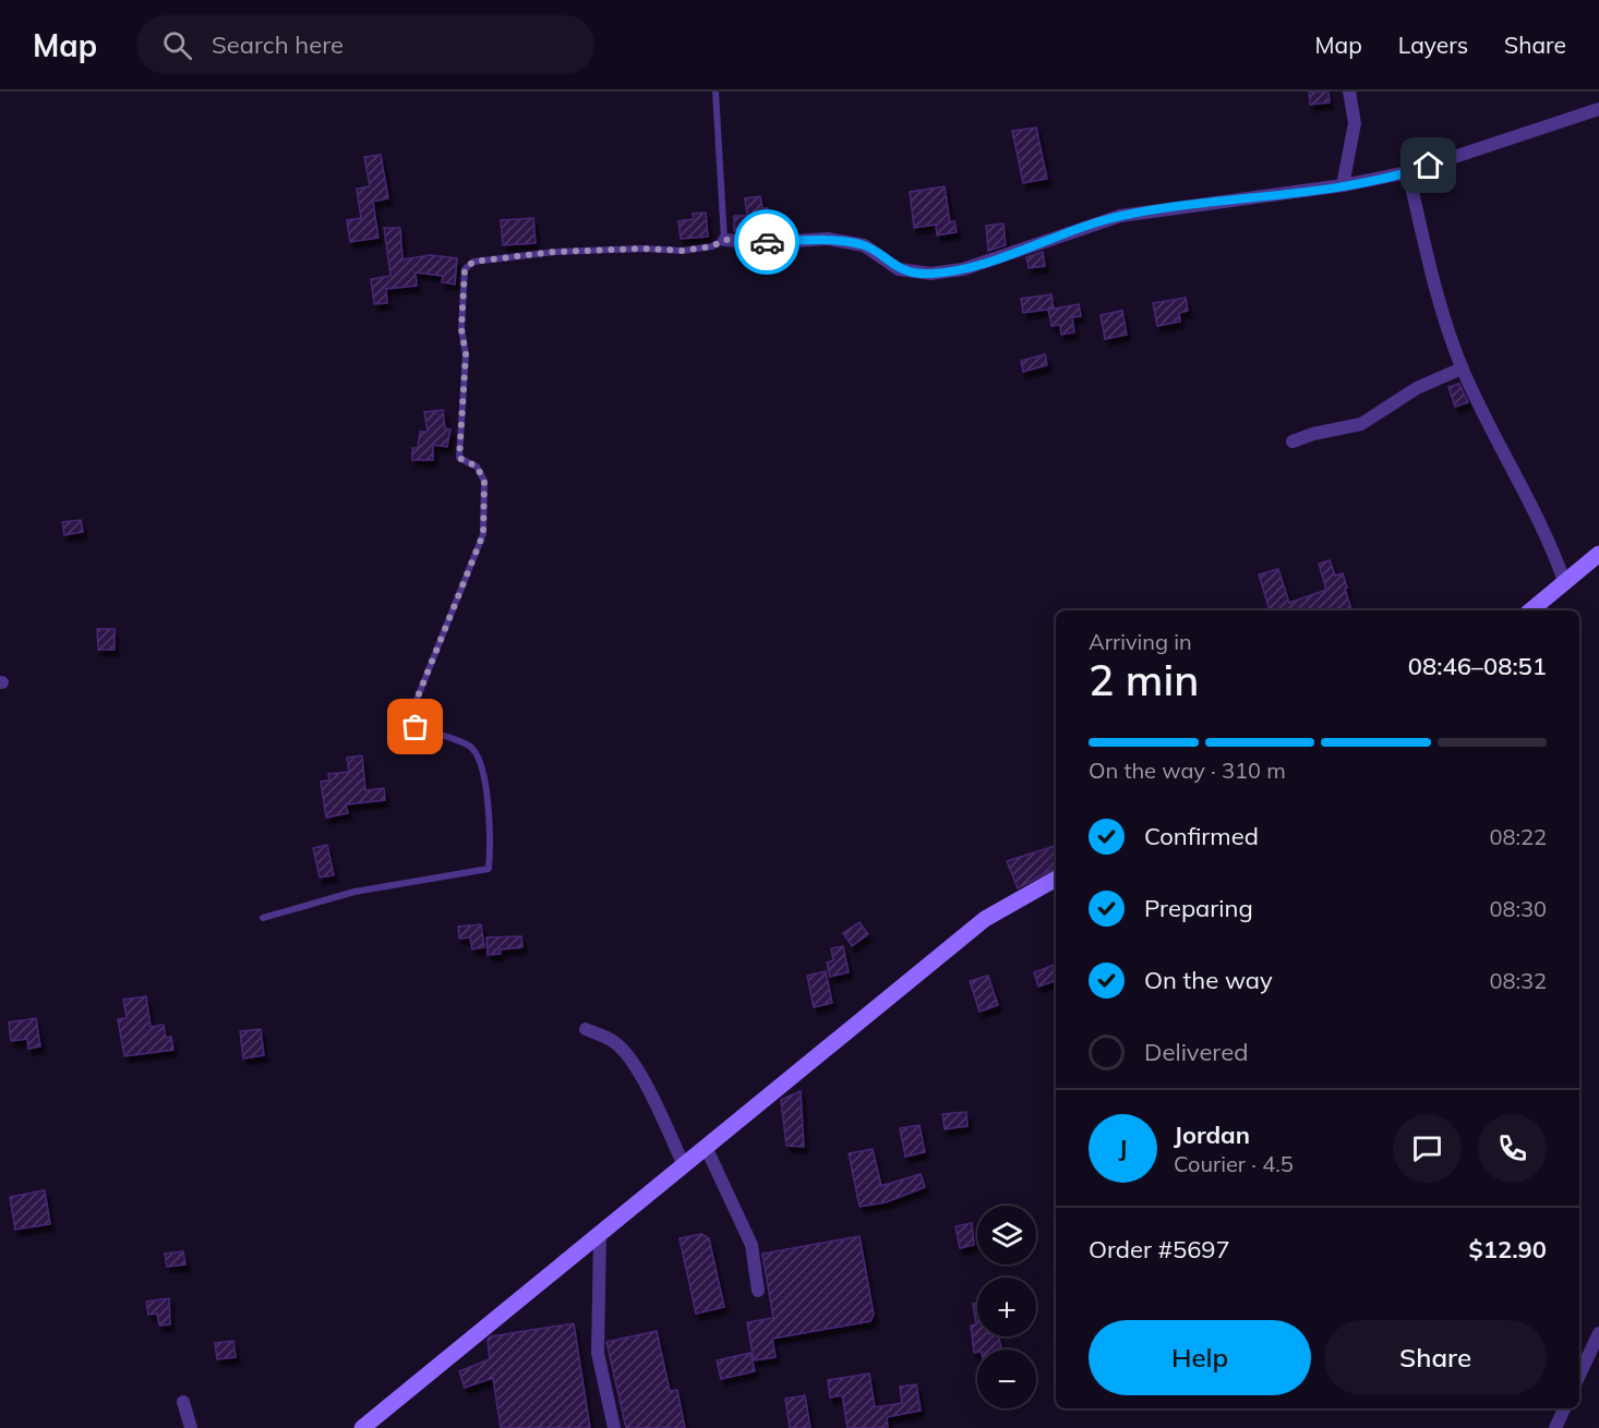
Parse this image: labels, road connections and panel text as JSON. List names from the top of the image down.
{
  "page": {
    "header": "Map",
    "search": "Search here",
    "nav": ["Map", "Layers", "Share"],
    "heading": ["2 min", "Arriving in", "08:46–08:51"],
    "panel": [
      "Jordan",
      "Courier · 4.5",
      "Order #5697",
      "$12.90"
    ],
    "bar": "On the way · 310 m",
    "list": [
      ["Confirmed", "08:22"],
      ["Preparing", "08:30"],
      ["On the way", "08:32"],
      "Delivered"
    ],
    "round": "J",
    "map_buttons": ["+", "−"],
    "buttons": ["Help", "Share"]
  }
}
